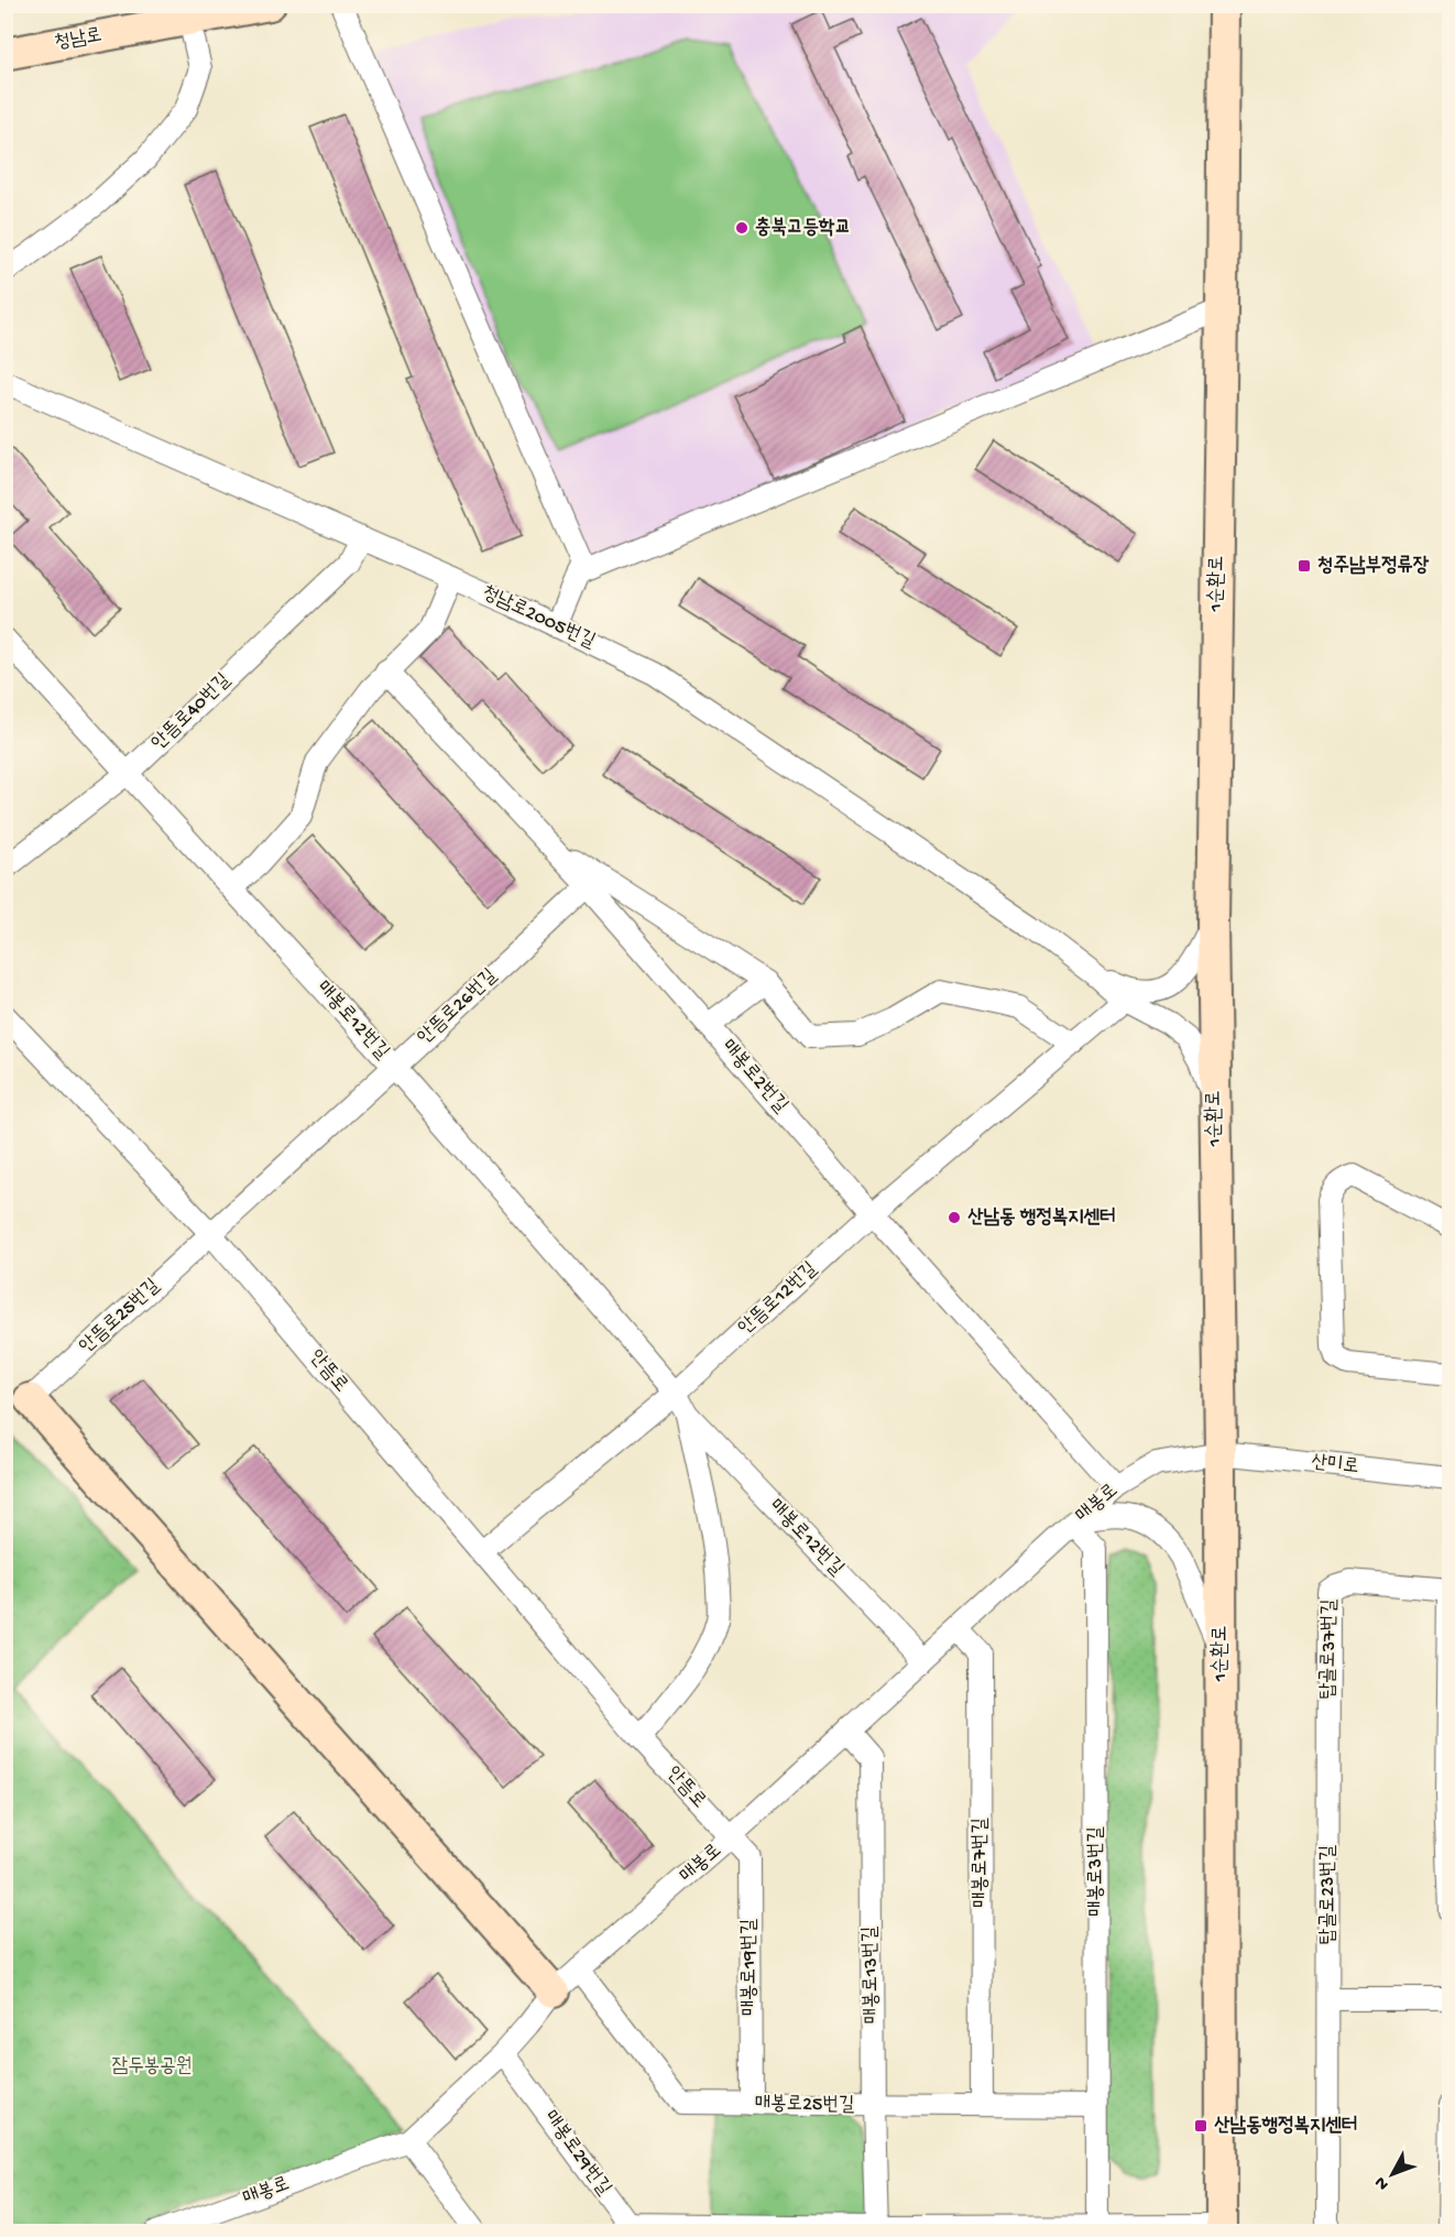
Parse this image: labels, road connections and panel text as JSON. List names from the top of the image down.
{
  "streets": {
    "main road": ["청남로", "1순환로"],
    "street": [
      "청남로2005번길",
      "안뜸로40번길",
      "안뜸로26번길",
      "매봉로12번길",
      "매봉로2번길",
      "안뜸로12번길",
      "안뜸로25번길",
      "안뜸로",
      "산미로",
      "매봉로",
      "탑골로37번길",
      "매봉로7번길",
      "매봉로3번길",
      "탑골로23번길",
      "매봉로19번길",
      "매봉로13번길",
      "매봉로25번길",
      "매봉로29번길"
    ]
  },
  "crossings": [
    ["1순환로", "산미로"],
    ["1순환로", "매봉로"],
    ["1순환로", "매봉로29번길"],
    ["청남로2005번길", "안뜸로40번길"],
    ["안뜸로40번길", "매봉로12번길"],
    ["안뜸로26번길", "매봉로12번길"],
    ["안뜸로26번길", "매봉로2번길"],
    ["안뜸로26번길", "안뜸로25번길"],
    ["안뜸로26번길", "안뜸로"],
    ["매봉로12번길", "안뜸로12번길"],
    ["매봉로12번길", "안뜸로"],
    ["매봉로12번길", "매봉로"],
    ["매봉로2번길", "안뜸로12번길"],
    ["매봉로2번길", "매봉로"],
    ["안뜸로12번길", "안뜸로"],
    ["안뜸로25번길", "안뜸로"],
    ["안뜸로", "매봉로"],
    ["안뜸로", "매봉로19번길"],
    ["산미로", "매봉로"],
    ["매봉로", "매봉로7번길"],
    ["매봉로", "매봉로3번길"],
    ["매봉로", "매봉로19번길"],
    ["매봉로", "매봉로13번길"],
    ["매봉로", "매봉로25번길"],
    ["매봉로", "매봉로29번길"],
    ["탑골로37번길", "탑골로23번길"],
    ["매봉로7번길", "매봉로25번길"],
    ["매봉로3번길", "매봉로25번길"],
    ["매봉로3번길", "매봉로29번길"],
    ["매봉로19번길", "매봉로25번길"],
    ["매봉로13번길", "매봉로25번길"],
    ["매봉로13번길", "매봉로29번길"]
  ],
  "parks": ["잠두봉공원"],
  "places": {
    "other": ["충북고등학교", "산남동 행정복지센터"],
    "transit": ["청주남부정류장", "산남동행정복지센터"]
  },
  "north": "bottom left"
}
